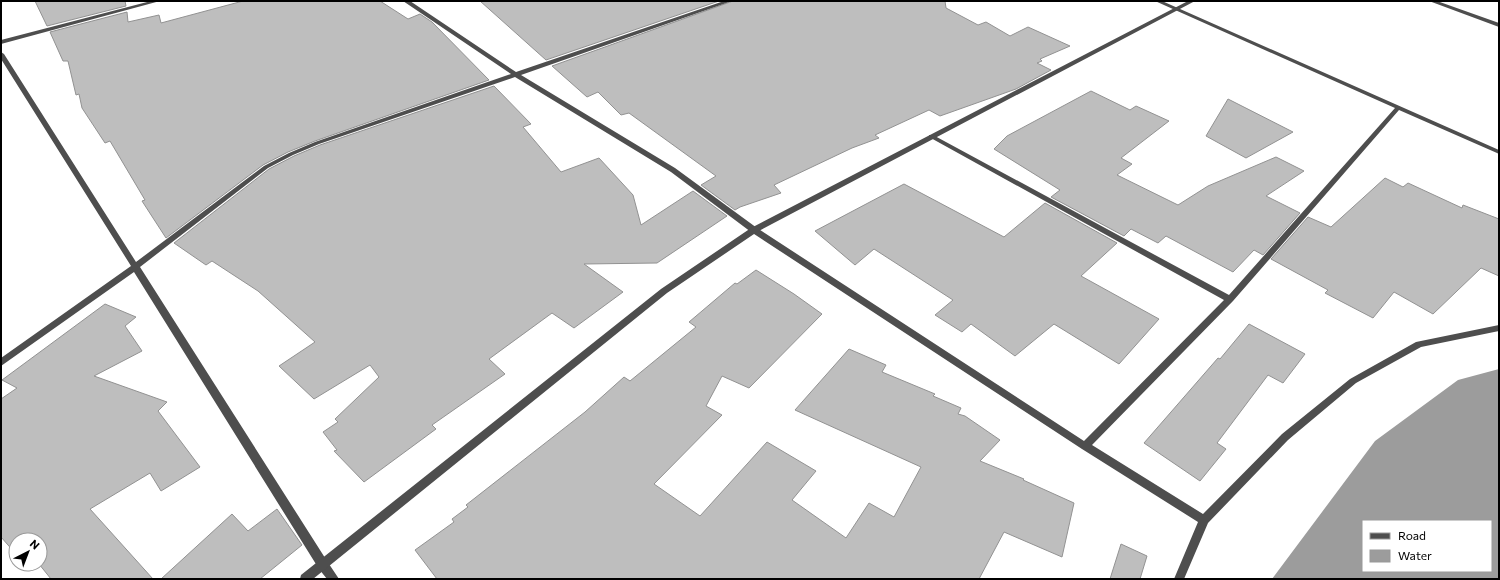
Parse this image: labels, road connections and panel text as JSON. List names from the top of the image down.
{
  "legend": ["Road", "Water"],
  "north": "top right"
}
